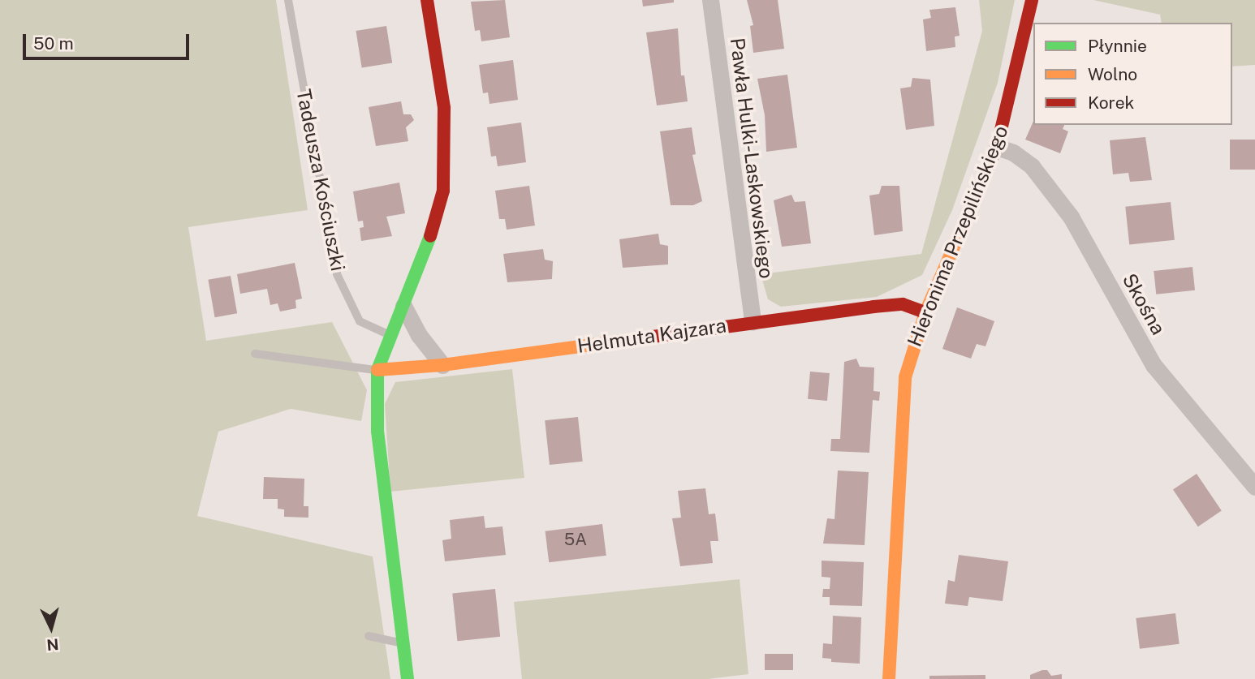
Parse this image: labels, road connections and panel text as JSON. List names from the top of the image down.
{
  "streets": {
    "street": [
      "Pawła Hulki-Laskowskiego",
      "Hieronima Przepilińskiego",
      "Skośna",
      "Helmuta Kajzara"
    ],
    "lane": ["Tadeusza Kościuszki"]
  },
  "crossings": [
    ["Pawła Hulki-Laskowskiego", "Helmuta Kajzara"],
    ["Hieronima Przepilińskiego", "Skośna"],
    ["Hieronima Przepilińskiego", "Helmuta Kajzara"]
  ],
  "house_numbers": ["5A"],
  "legend": ["Płynnie", "Wolno", "Korek"],
  "scale_bar": "50 m",
  "north": "bottom"
}
